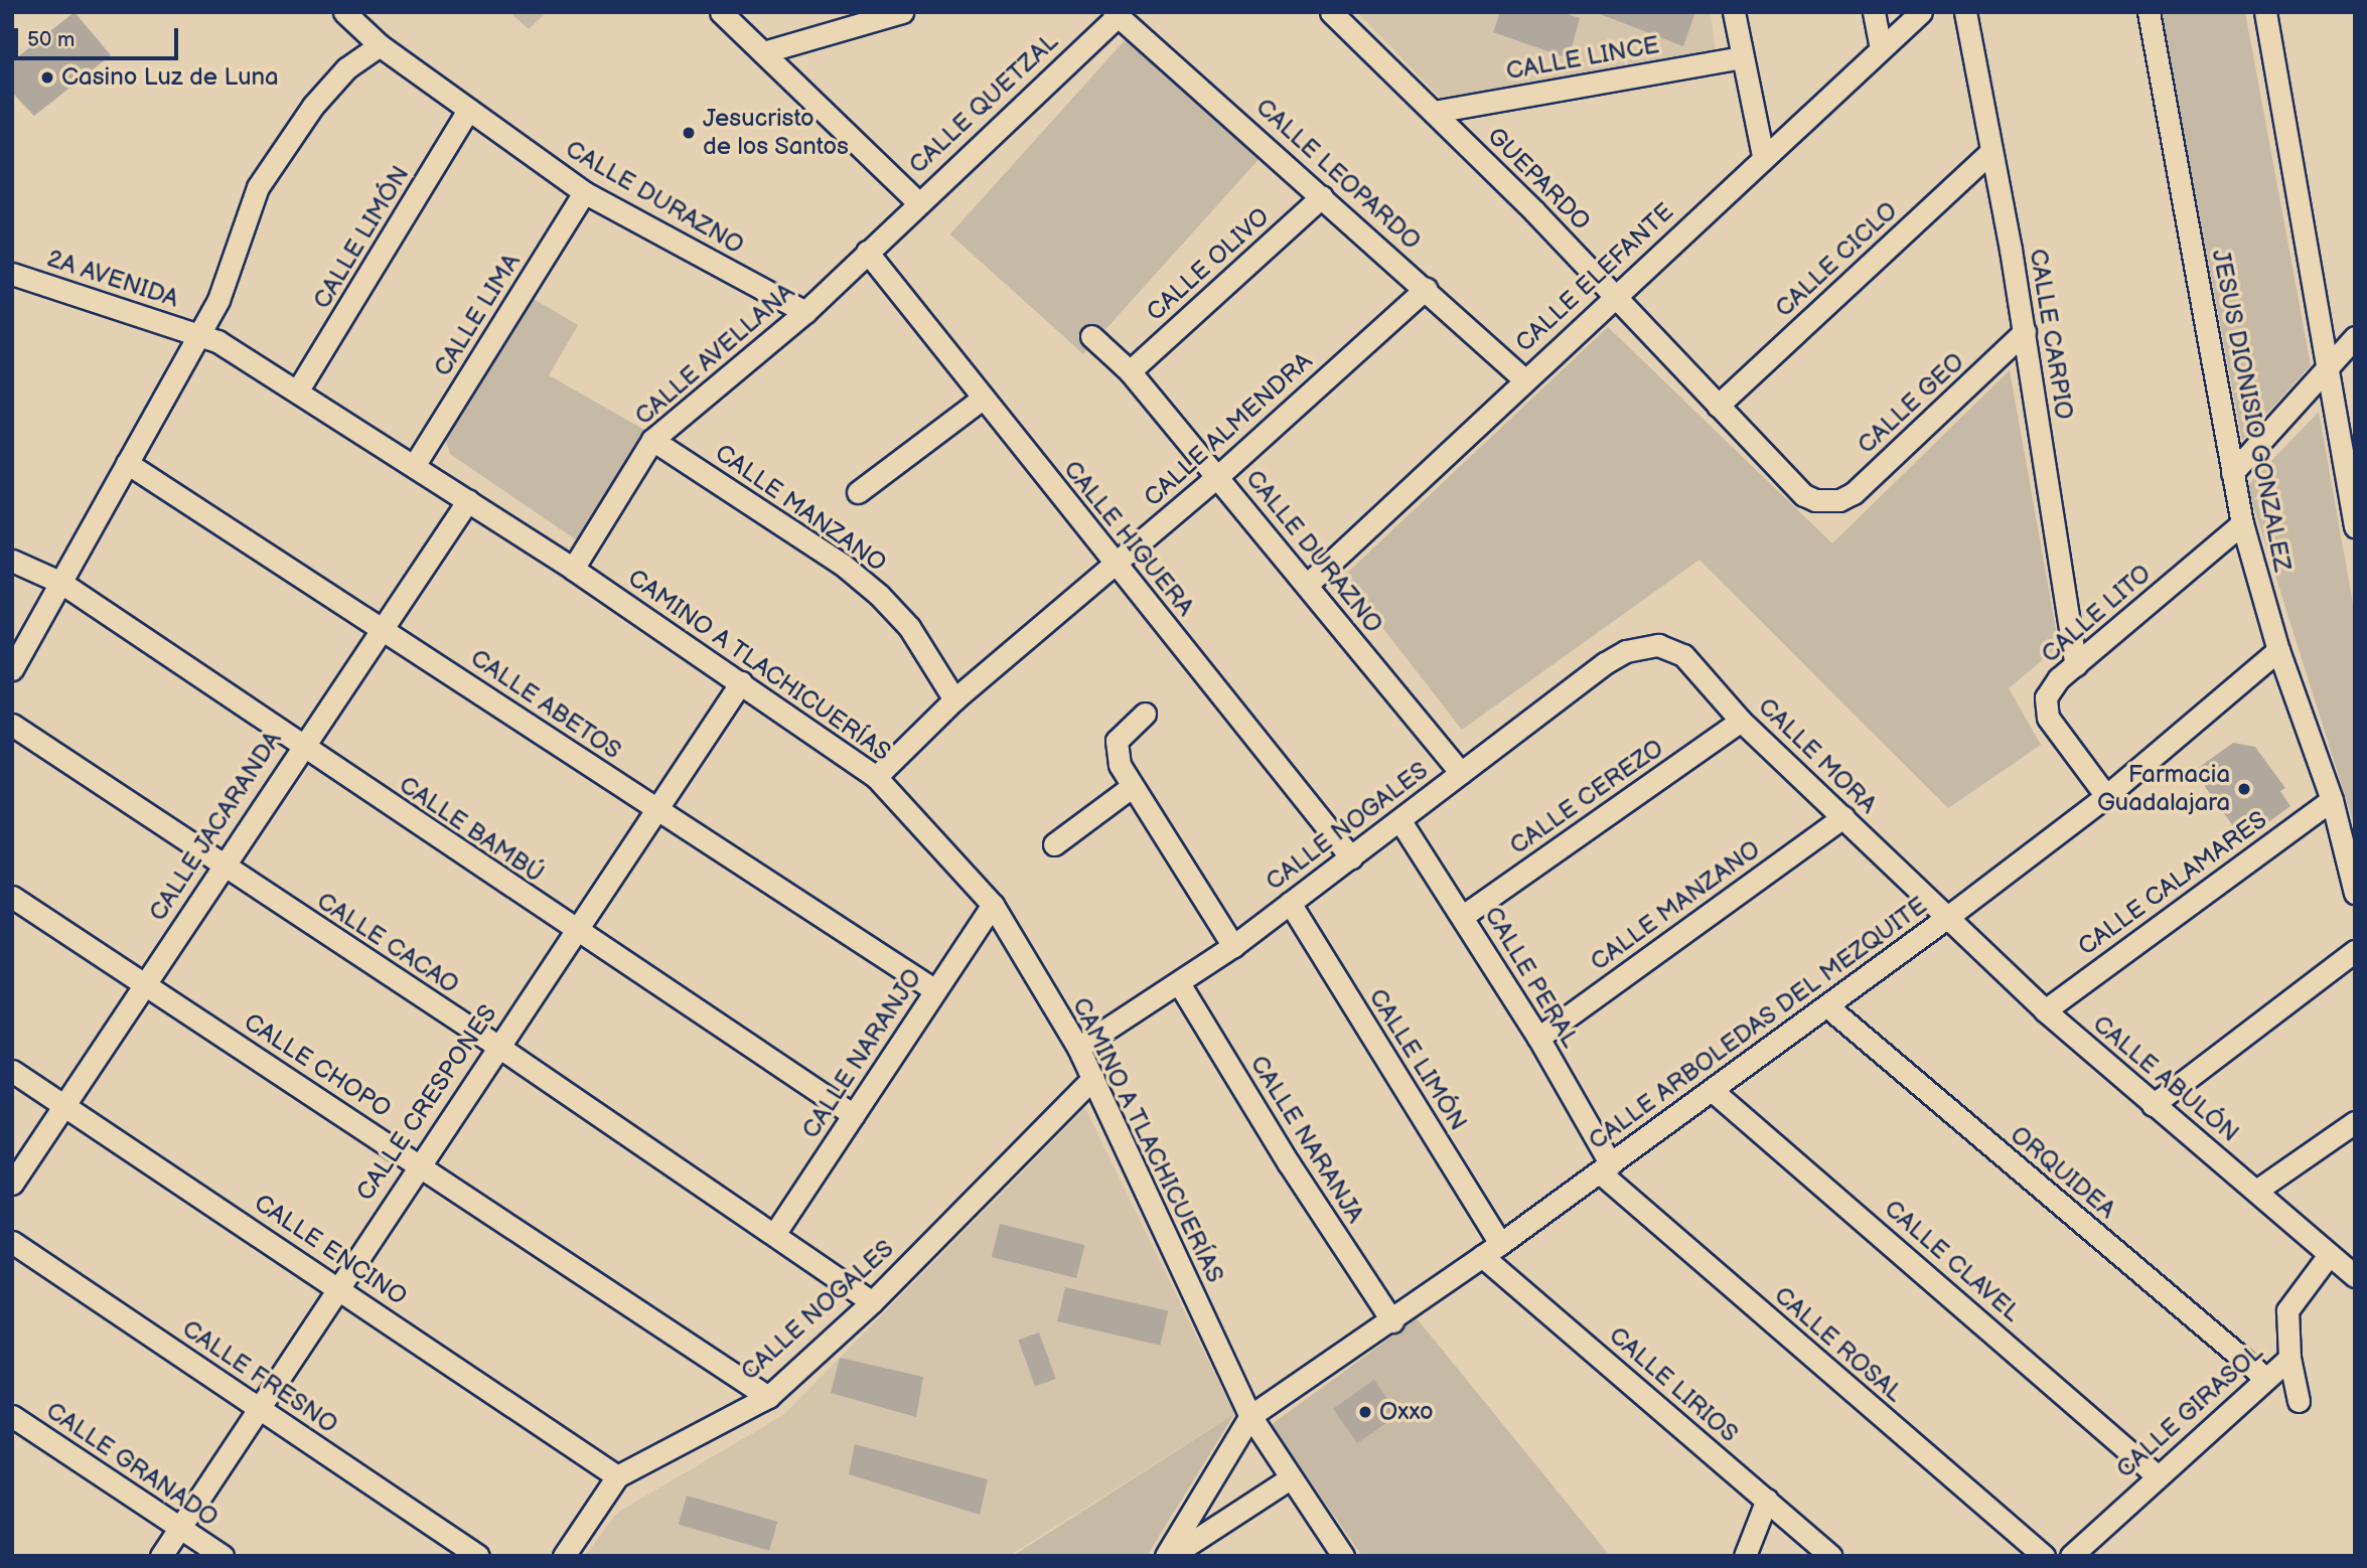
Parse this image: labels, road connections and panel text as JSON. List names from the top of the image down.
{
  "streets": {
    "street": [
      "CALLE LINCE",
      "CALLE QUETZAL",
      "CALLE LEOPARDO",
      "GUEPARDO",
      "CALLE DURAZNO",
      "CALLE LIMÓN",
      "CALLE CICLO",
      "CALLE OLIVO",
      "CALLE ELEFANTE",
      "2A AVENIDA",
      "CALLE LIMA",
      "CALLE CARPIO",
      "CALLE AVELLANA",
      "CALLE GEO",
      "JESUS DIONISIO GONZALEZ",
      "CALLE ALMENDRA",
      "CALLE MANZANO",
      "CALLE HIGUERA",
      "CALLE LITO",
      "CAMINO A TLACHICUERÍAS",
      "CALLE ABETOS",
      "CALLE MORA",
      "CALLE CEREZO",
      "CALLE JACARANDA",
      "CALLE NOGALES",
      "CALLE BAMBÚ",
      "CALLE CALAMARES",
      "CALLE CACAO",
      "CALLE PERAL",
      "CALLE ARBOLEDAS DEL MEZQUITE",
      "CALLE NARANJO",
      "CALLE CHOPO",
      "CALLE ABULÓN",
      "CALLE CRESPONES",
      "CALLE NARANJA",
      "ORQUIDEA",
      "CALLE ENCINO",
      "CALLE CLAVEL",
      "CALLE ROSAL",
      "CALLE FRESNO",
      "CALLE LIRIOS",
      "CALLE GIRASOL",
      "CALLE GRANADO"
    ]
  },
  "crossings": [
    ["CALLE LINCE", "GUEPARDO"],
    ["CALLE QUETZAL", "CALLE LEOPARDO"],
    ["CALLE QUETZAL", "CALLE AVELLANA"],
    ["CALLE LEOPARDO", "CALLE OLIVO"],
    ["CALLE LEOPARDO", "CALLE ELEFANTE"],
    ["CALLE LEOPARDO", "CALLE ALMENDRA"],
    ["GUEPARDO", "CALLE CICLO"],
    ["GUEPARDO", "CALLE ELEFANTE"],
    ["GUEPARDO", "CALLE GEO"],
    ["CALLE DURAZNO", "CALLE LIMÓN"],
    ["CALLE DURAZNO", "CALLE OLIVO"],
    ["CALLE DURAZNO", "CALLE ELEFANTE"],
    ["CALLE DURAZNO", "CALLE LIMA"],
    ["CALLE DURAZNO", "CALLE AVELLANA"],
    ["CALLE DURAZNO", "CALLE ALMENDRA"],
    ["CALLE DURAZNO", "CALLE NOGALES"],
    ["CALLE LIMÓN", "CAMINO A TLACHICUERÍAS"],
    ["CALLE LIMÓN", "CALLE NOGALES"],
    ["CALLE LIMÓN", "CALLE ARBOLEDAS DEL MEZQUITE"],
    ["CALLE CICLO", "CALLE CARPIO"],
    ["2A AVENIDA", "CAMINO A TLACHICUERÍAS"],
    ["CALLE LIMA", "CAMINO A TLACHICUERÍAS"],
    ["CALLE CARPIO", "CALLE GEO"],
    ["CALLE CARPIO", "CALLE LITO"],
    ["CALLE AVELLANA", "CALLE MANZANO"],
    ["CALLE AVELLANA", "CALLE HIGUERA"],
    ["CALLE AVELLANA", "CAMINO A TLACHICUERÍAS"],
    ["JESUS DIONISIO GONZALEZ", "CALLE LITO"],
    ["JESUS DIONISIO GONZALEZ", "CALLE CALAMARES"],
    ["JESUS DIONISIO GONZALEZ", "CALLE ARBOLEDAS DEL MEZQUITE"],
    ["CALLE ALMENDRA", "CALLE MANZANO"],
    ["CALLE ALMENDRA", "CALLE HIGUERA"],
    ["CALLE ALMENDRA", "CAMINO A TLACHICUERÍAS"],
    ["CALLE MANZANO", "CALLE MORA"],
    ["CALLE MANZANO", "CALLE PERAL"],
    ["CALLE HIGUERA", "CALLE NOGALES"],
    ["CALLE LITO", "CALLE ARBOLEDAS DEL MEZQUITE"],
    ["CAMINO A TLACHICUERÍAS", "CALLE JACARANDA"],
    ["CAMINO A TLACHICUERÍAS", "CALLE NOGALES"],
    ["CAMINO A TLACHICUERÍAS", "CALLE ARBOLEDAS DEL MEZQUITE"],
    ["CAMINO A TLACHICUERÍAS", "CALLE NARANJO"],
    ["CAMINO A TLACHICUERÍAS", "CALLE CRESPONES"],
    ["CALLE ABETOS", "CALLE JACARANDA"],
    ["CALLE ABETOS", "CALLE NARANJO"],
    ["CALLE ABETOS", "CALLE CRESPONES"],
    ["CALLE MORA", "CALLE CEREZO"],
    ["CALLE MORA", "CALLE NOGALES"],
    ["CALLE MORA", "CALLE ARBOLEDAS DEL MEZQUITE"],
    ["CALLE MORA", "CALLE ABULÓN"],
    ["CALLE CEREZO", "CALLE PERAL"],
    ["CALLE JACARANDA", "CALLE BAMBÚ"],
    ["CALLE JACARANDA", "CALLE CACAO"],
    ["CALLE JACARANDA", "CALLE CHOPO"],
    ["CALLE JACARANDA", "CALLE ENCINO"],
    ["CALLE NOGALES", "CALLE CACAO"],
    ["CALLE NOGALES", "CALLE PERAL"],
    ["CALLE NOGALES", "CALLE CHOPO"],
    ["CALLE NOGALES", "CALLE NARANJA"],
    ["CALLE NOGALES", "CALLE ENCINO"],
    ["CALLE BAMBÚ", "CALLE NARANJO"],
    ["CALLE BAMBÚ", "CALLE CRESPONES"],
    ["CALLE CALAMARES", "CALLE ABULÓN"],
    ["CALLE CACAO", "CALLE NARANJO"],
    ["CALLE CACAO", "CALLE CRESPONES"],
    ["CALLE PERAL", "CALLE ARBOLEDAS DEL MEZQUITE"],
    ["CALLE PERAL", "CALLE ROSAL"],
    ["CALLE ARBOLEDAS DEL MEZQUITE", "CALLE ABULÓN"],
    ["CALLE ARBOLEDAS DEL MEZQUITE", "CALLE NARANJA"],
    ["CALLE ARBOLEDAS DEL MEZQUITE", "ORQUIDEA"],
    ["CALLE ARBOLEDAS DEL MEZQUITE", "CALLE CLAVEL"],
    ["CALLE ARBOLEDAS DEL MEZQUITE", "CALLE ROSAL"],
    ["CALLE ARBOLEDAS DEL MEZQUITE", "CALLE LIRIOS"],
    ["CALLE CHOPO", "CALLE CRESPONES"],
    ["CALLE ABULÓN", "CALLE GIRASOL"],
    ["CALLE CRESPONES", "CALLE ENCINO"],
    ["CALLE CRESPONES", "CALLE FRESNO"],
    ["CALLE CRESPONES", "CALLE GRANADO"],
    ["ORQUIDEA", "CALLE GIRASOL"],
    ["CALLE CLAVEL", "CALLE GIRASOL"]
  ],
  "places": [
    "Casino Luz de Luna",
    "Jesucristo de los Santos",
    "Farmacia Guadalajara",
    "Oxxo"
  ],
  "scale_bar": "50 m"
}
